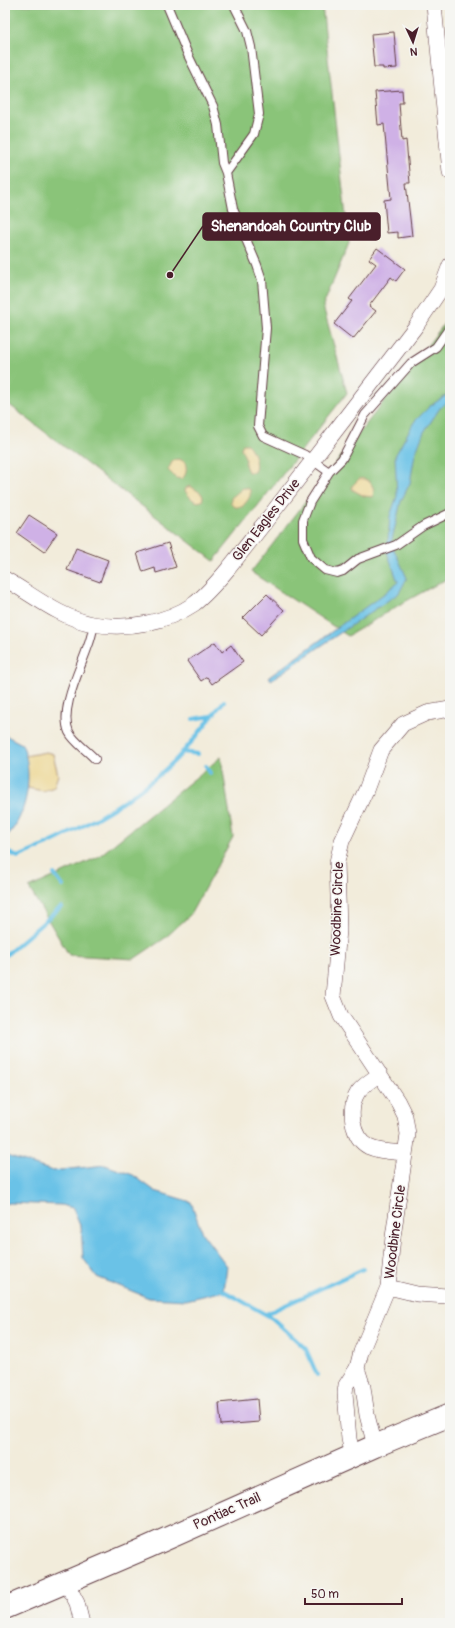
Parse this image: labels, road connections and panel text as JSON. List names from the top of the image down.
{
  "streets": {
    "main road": ["Pontiac Trail"],
    "street": ["Glen Eagles Drive", "Woodbine Circle"]
  },
  "crossings": [
    ["Woodbine Circle", "Pontiac Trail"]
  ],
  "places": ["Shenandoah Country Club"],
  "scale_bar": "50 m",
  "north": "bottom"
}
